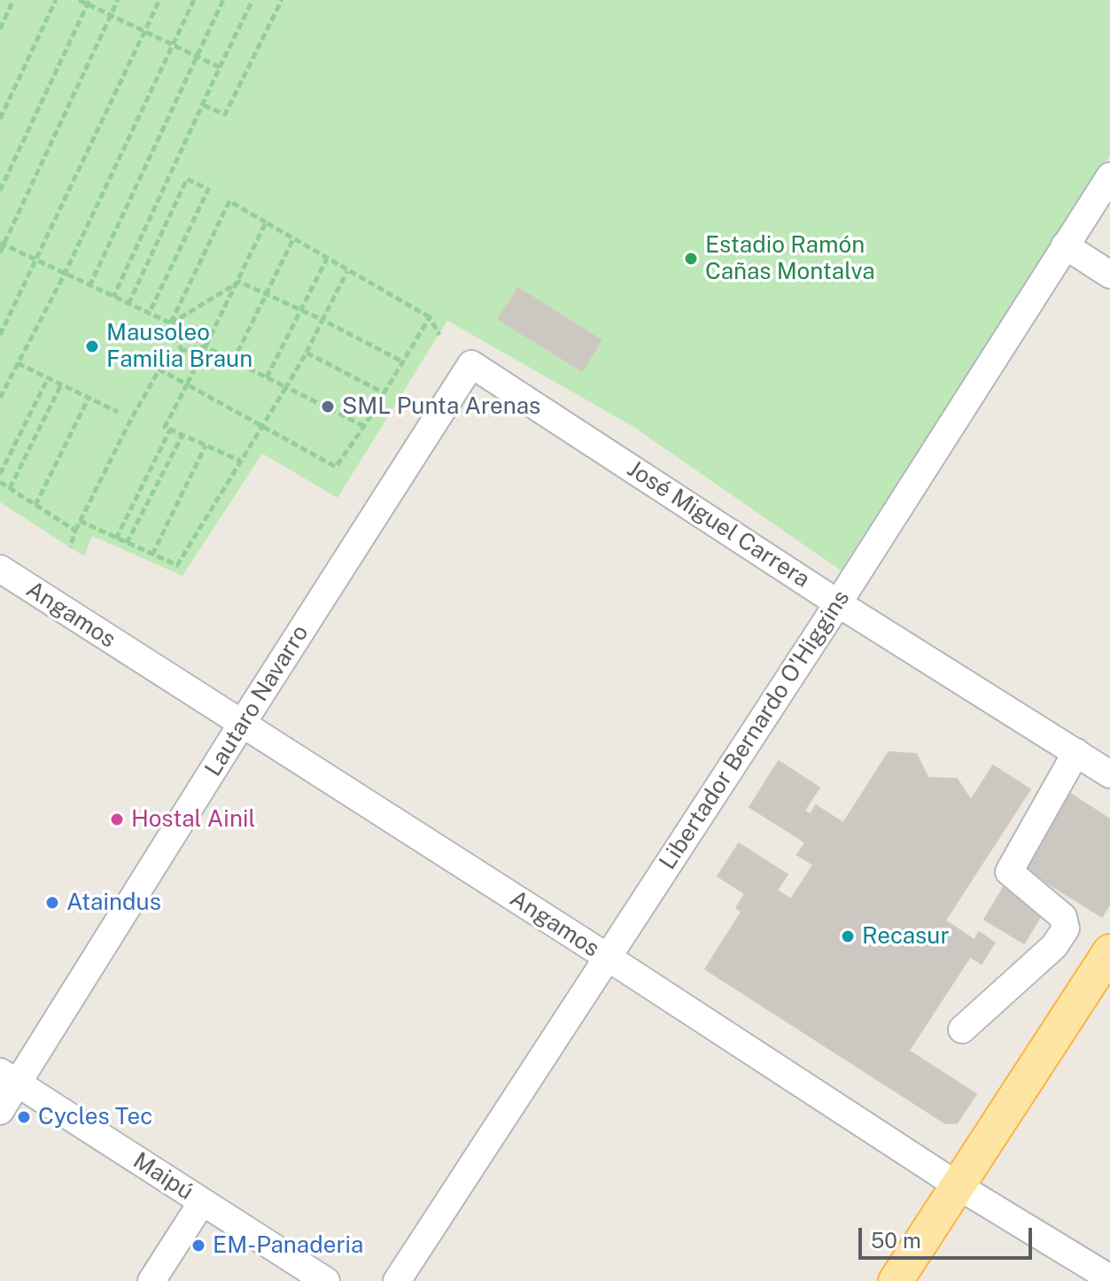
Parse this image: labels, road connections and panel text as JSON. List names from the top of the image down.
{
  "streets": {
    "street": [
      "José Miguel Carrera",
      "Angamos",
      "Lautaro Navarro",
      "Libertador Bernardo O'Higgins",
      "Maipú"
    ]
  },
  "crossings": [
    ["José Miguel Carrera", "Lautaro Navarro"],
    ["José Miguel Carrera", "Libertador Bernardo O'Higgins"],
    ["Angamos", "Lautaro Navarro"],
    ["Angamos", "Libertador Bernardo O'Higgins"],
    ["Lautaro Navarro", "Maipú"]
  ],
  "places": [
    "Estadio Ramón Cañas Montalva",
    "Mausoleo Familia Braun",
    "SML Punta Arenas",
    "Hostal Ainil",
    "Ataindus",
    "Recasur",
    "Cycles Tec",
    "EM-Panaderia"
  ],
  "scale_bar": "50 m"
}
